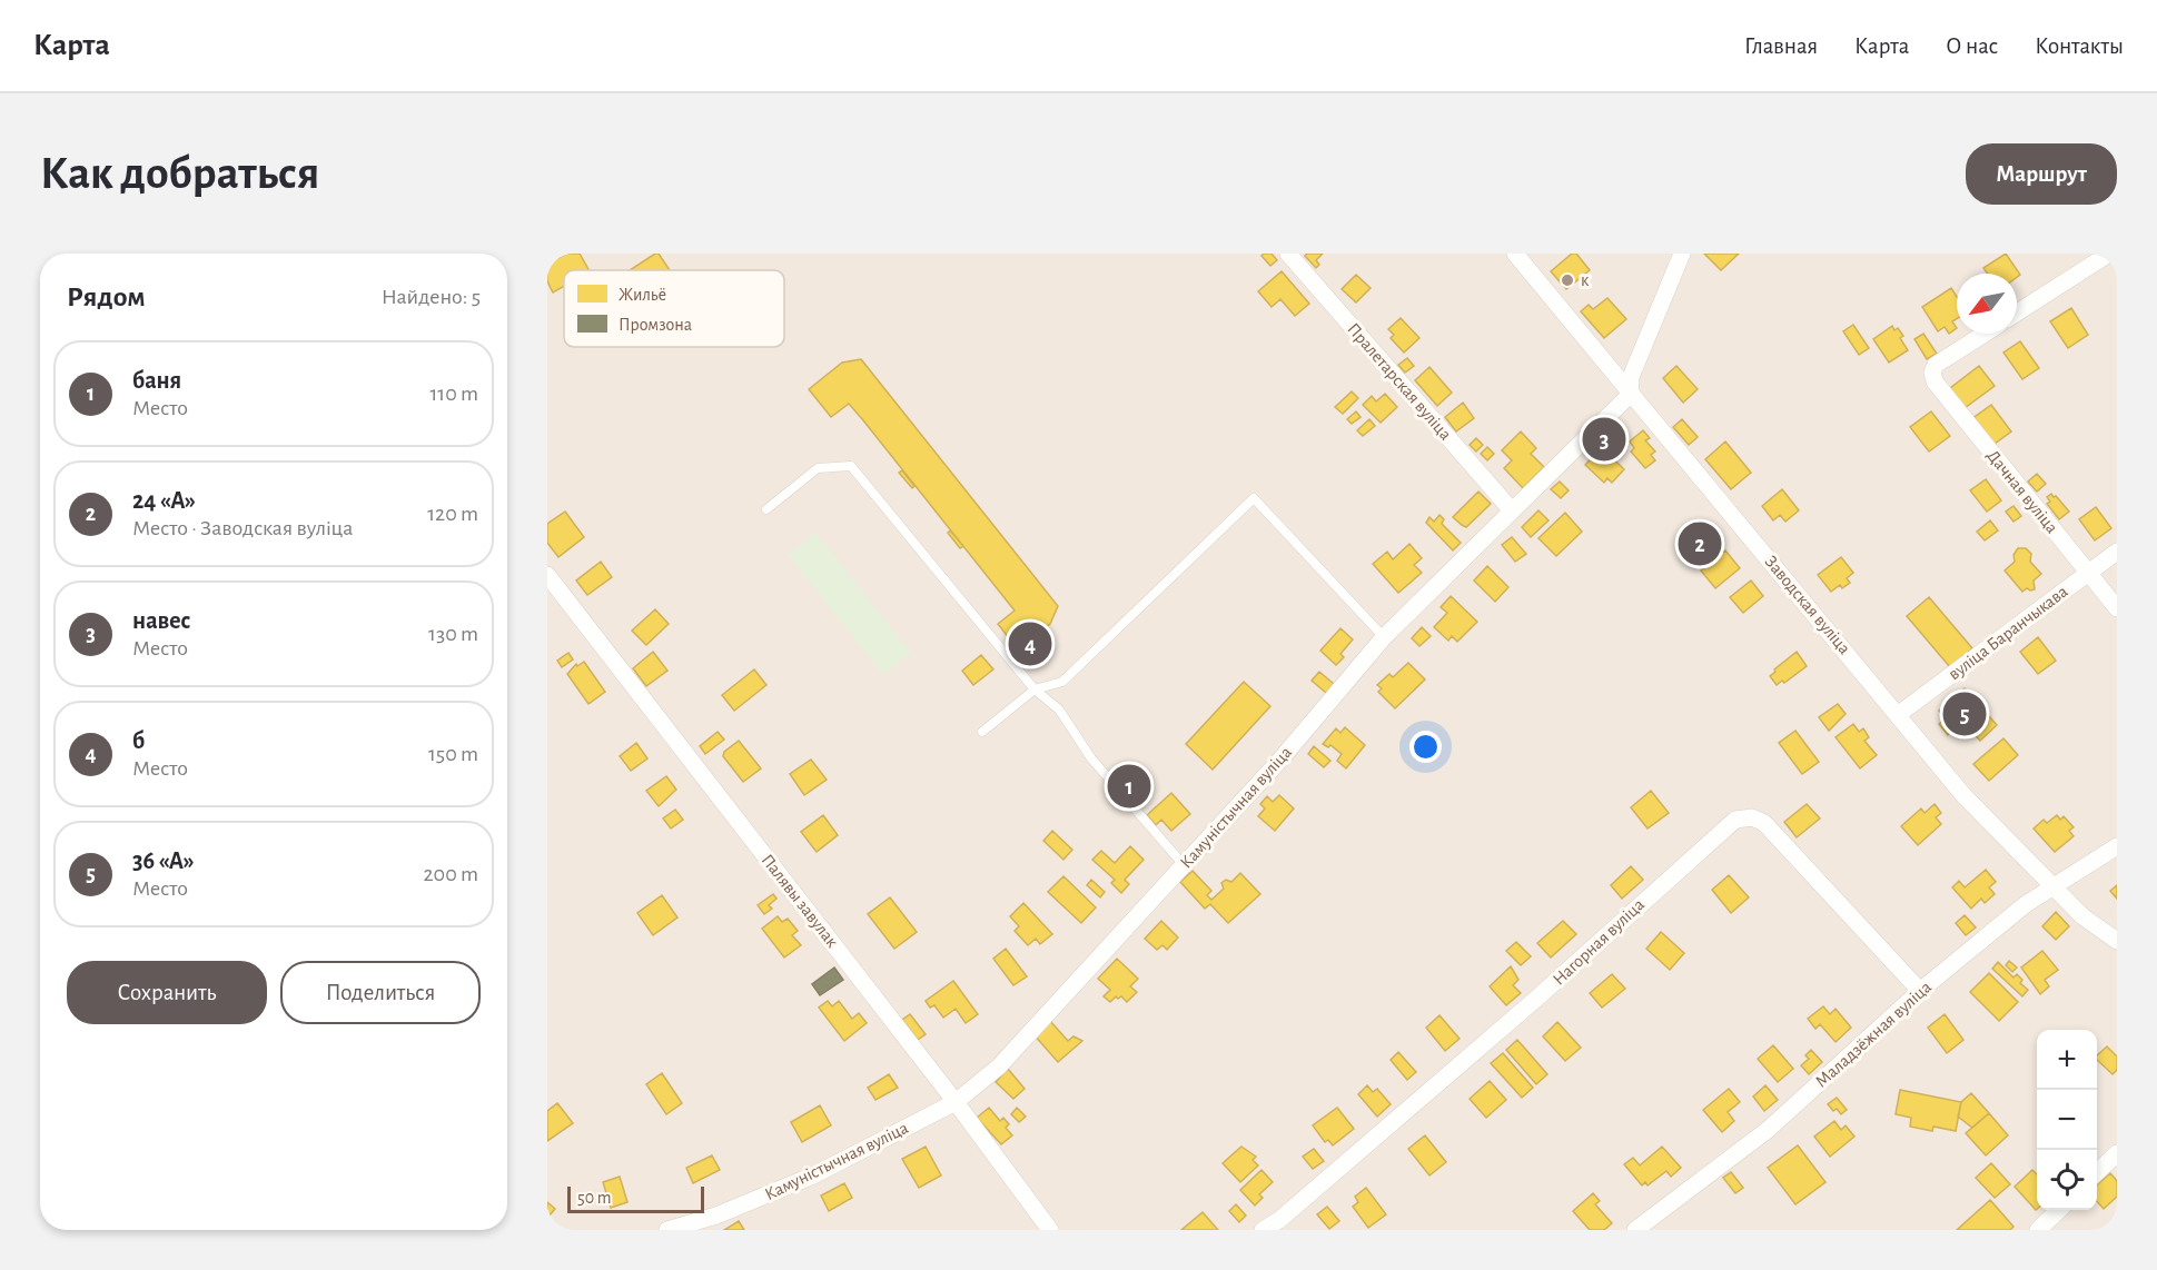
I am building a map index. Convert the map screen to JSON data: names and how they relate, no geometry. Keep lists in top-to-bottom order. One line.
{"streets":{"street":["Пралетарская вуліца","Дачная вуліца","Заводская вуліца","вуліца Баранчыкава","Камуністычная вуліца","Палявы завулак","Нагорная вуліца","Маладзёжная вуліца"]},"crossings":[["Пралетарская вуліца","Камуністычная вуліца"],["Дачная вуліца","вуліца Баранчыкава"],["Заводская вуліца","вуліца Баранчыкава"],["Заводская вуліца","Камуністычная вуліца"],["Заводская вуліца","Маладзёжная вуліца"],["Камуністычная вуліца","Палявы завулак"],["Нагорная вуліца","Маладзёжная вуліца"]],"places":["к"],"legend":["Жильё","Промзона"],"scale_bar":"50 m","north":"bottom left","page":{"header":"Карта","nav":["Главная","Карта","О нас","Контакты"],"buttons":["Маршрут",["Сохранить","Поделиться"]],"title":"Как добраться","heading":["Рядом","Найдено: 5"],"list":[{"mark":"1","name":"баня","note":"Место","value":"110 m"},{"mark":"2","name":"24 «А»","note":"Место · Заводская вуліца","value":"120 m"},{"mark":"3","name":"навес","note":"Место","value":"130 m"},{"mark":"4","name":"б","note":"Место","value":"150 m"},{"mark":"5","name":"36 «А»","note":"Место","value":"200 m"}],"pins":["3","2","4","5","1"],"map_buttons":["+","−"],"scale":"50 m"}}
